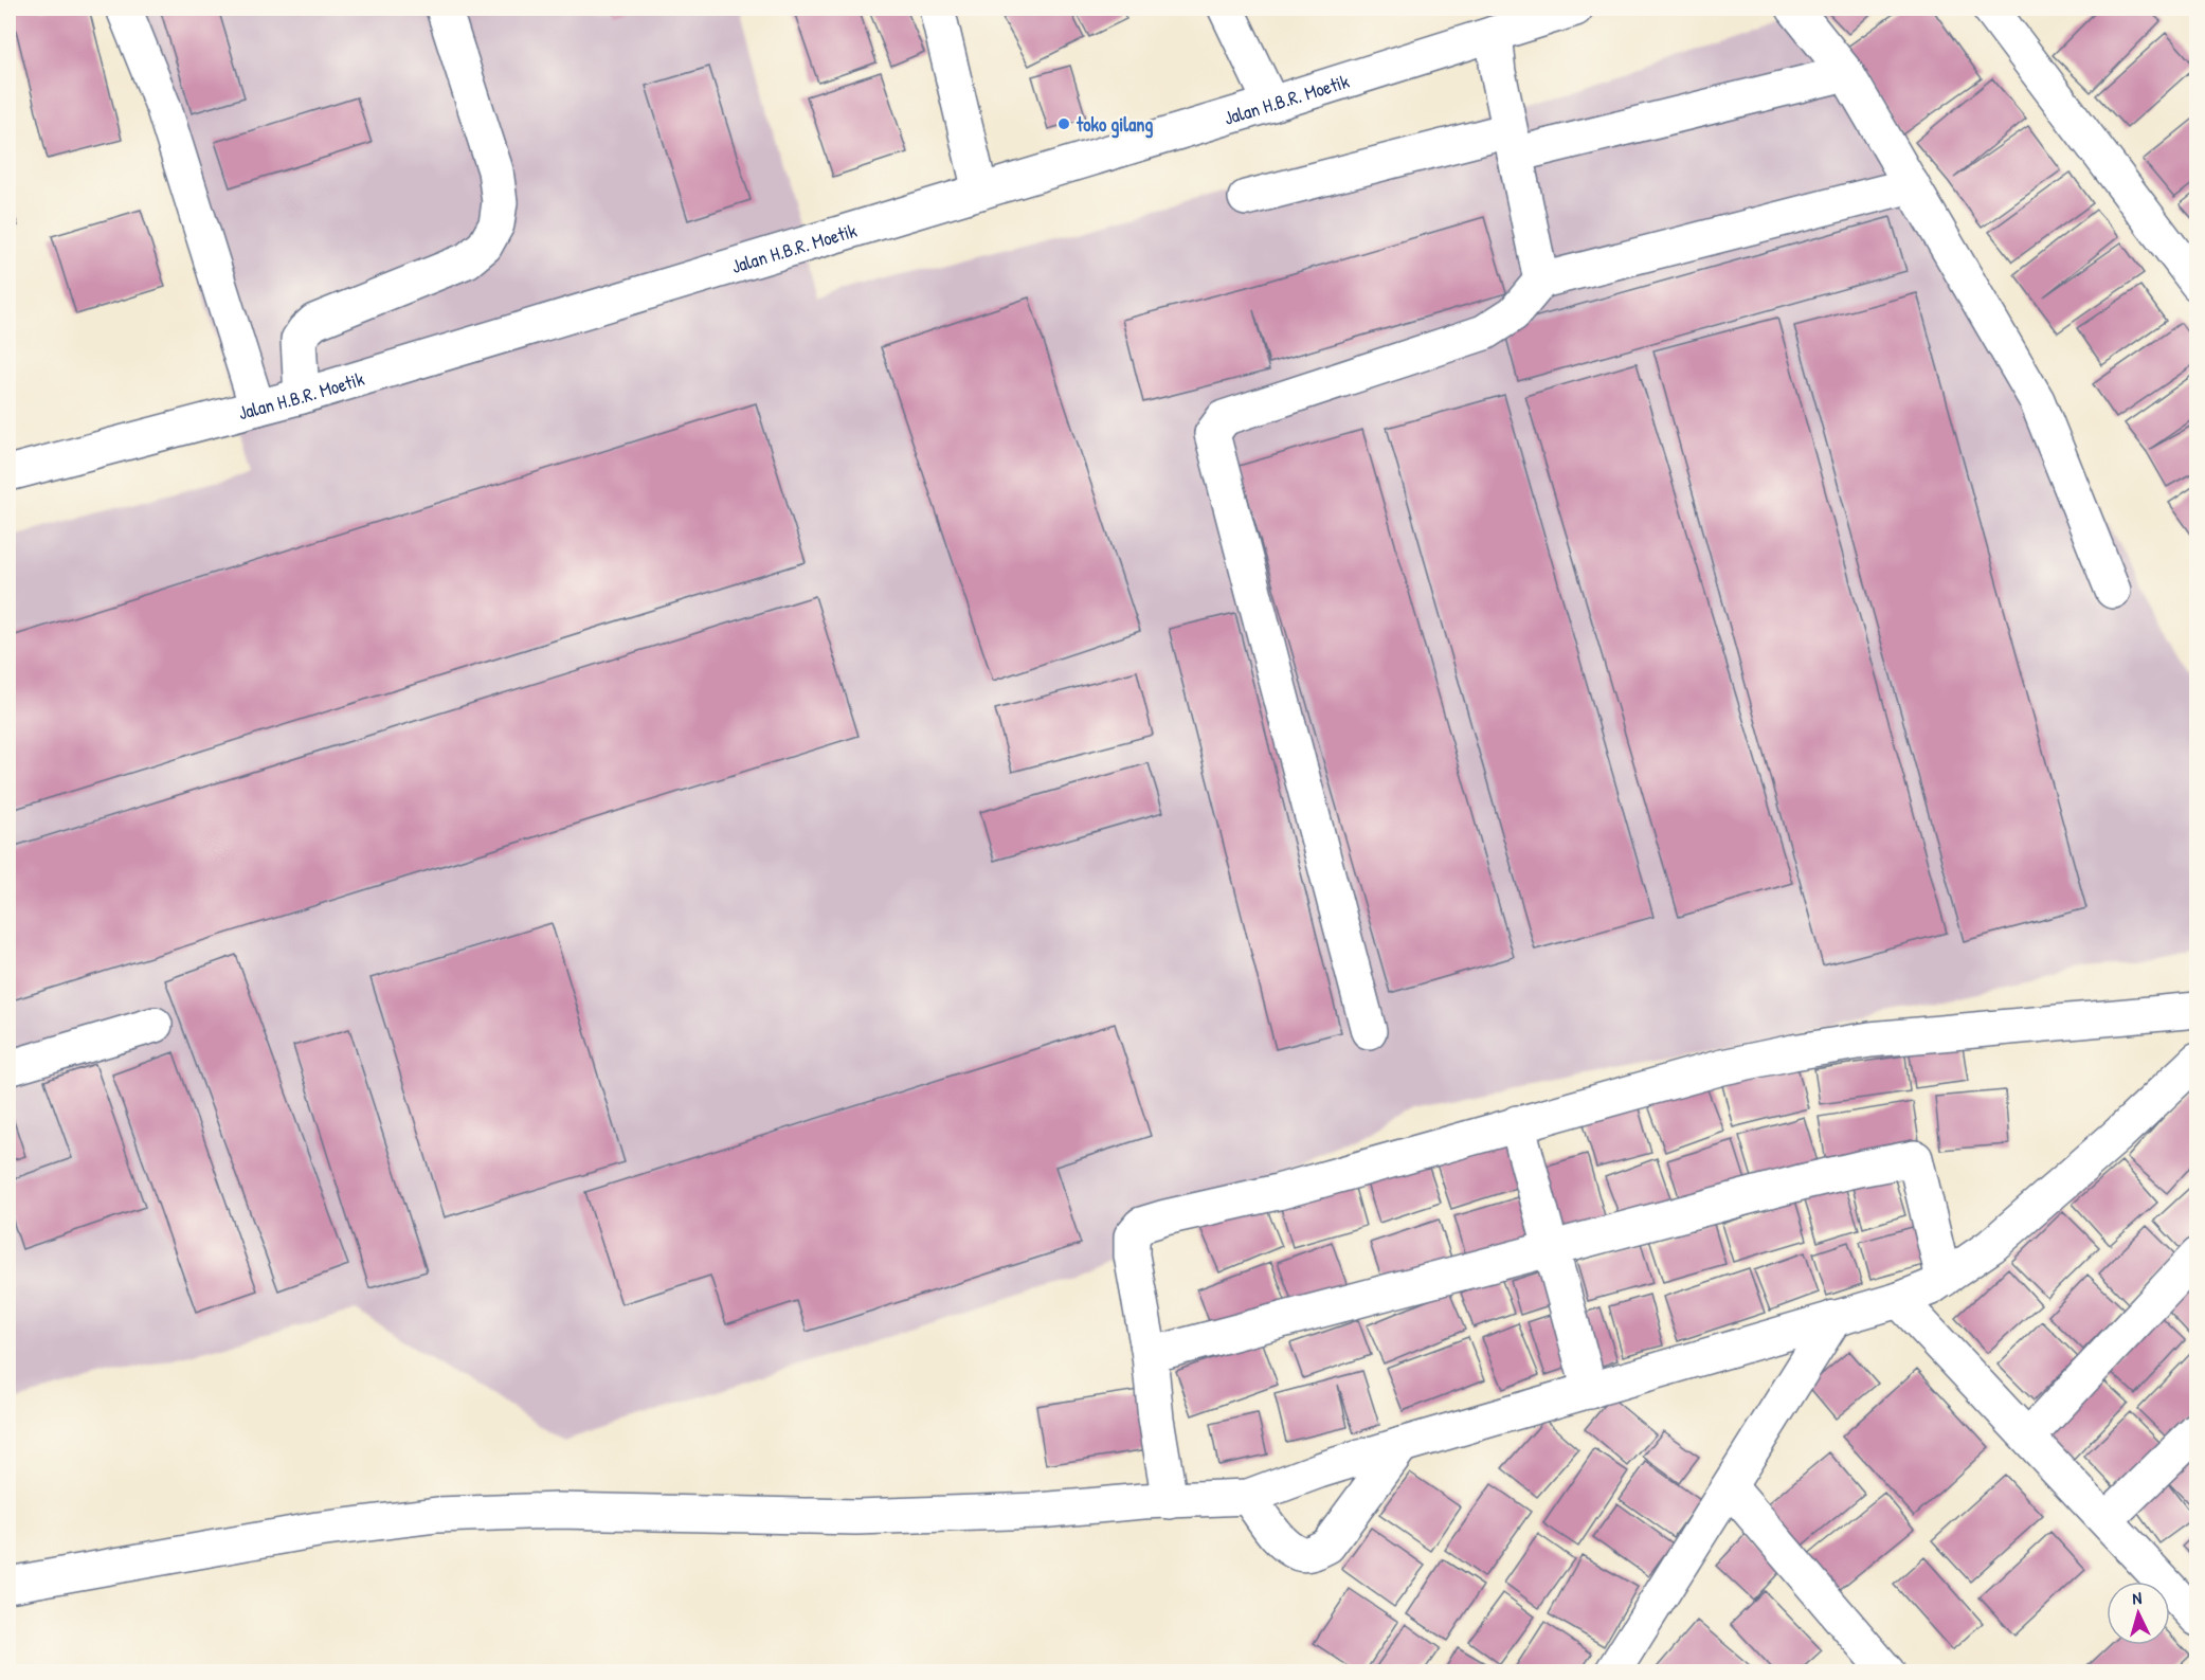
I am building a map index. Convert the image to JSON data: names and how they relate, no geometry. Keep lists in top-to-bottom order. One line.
{"streets":{"street":["Jalan H.B.R. Moetik"]},"places":["toko gilang"],"north":"top"}
